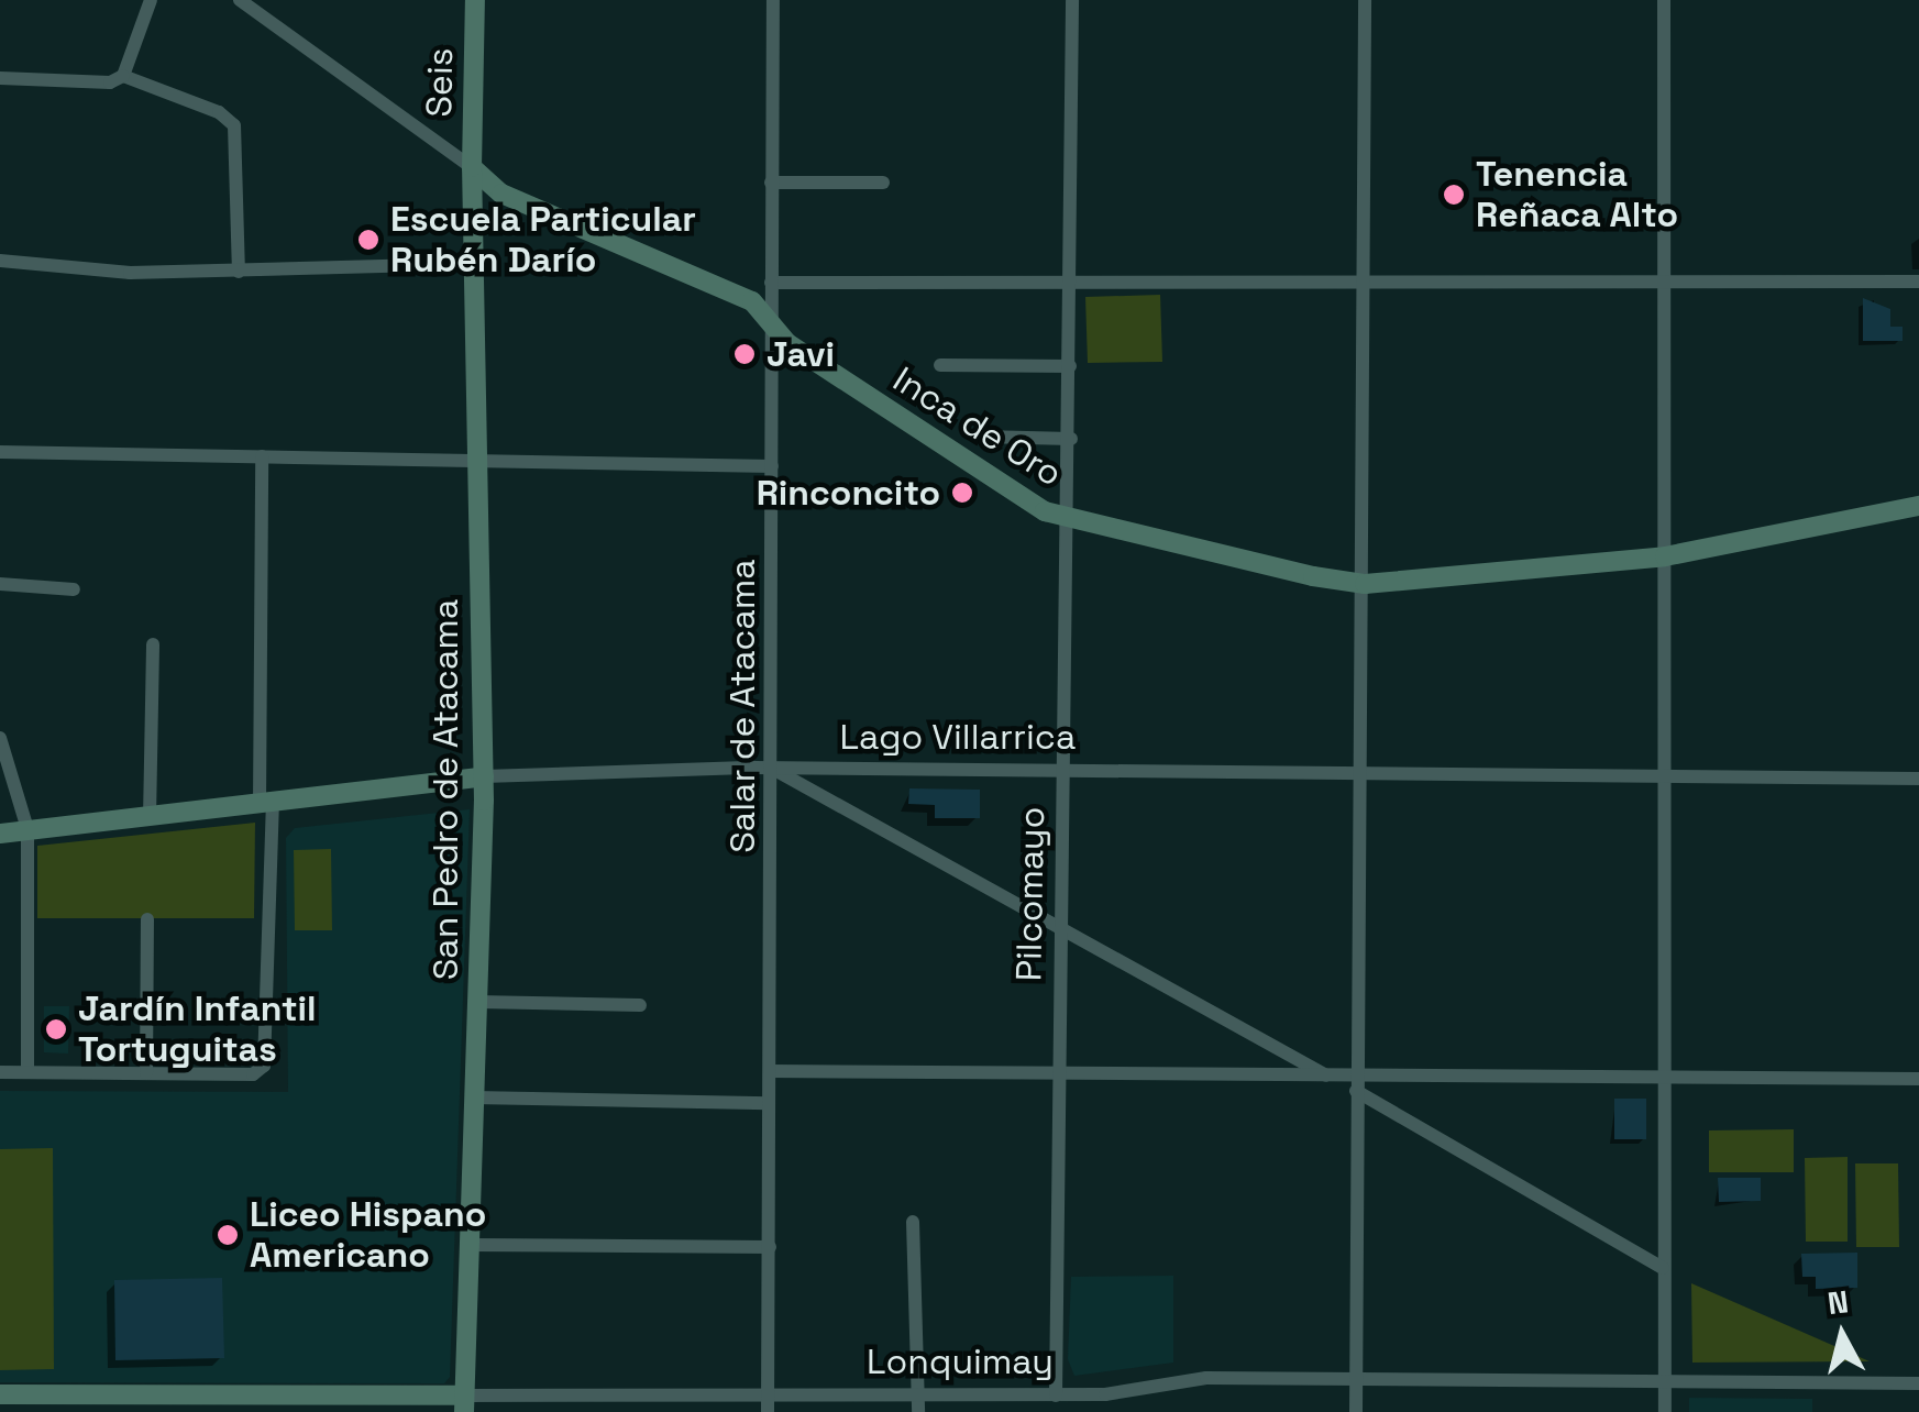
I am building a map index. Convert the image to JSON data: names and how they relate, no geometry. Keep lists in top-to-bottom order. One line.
{"streets":{"street":["Seis","Inca de Oro","Salar de Atacama","Lago Villarrica","San Pedro de Atacama","Pilcomayo","Lonquimay"]},"crossings":[["Seis","Inca de Oro"],["Seis","San Pedro de Atacama"],["Inca de Oro","Salar de Atacama"],["Inca de Oro","San Pedro de Atacama"],["Inca de Oro","Pilcomayo"],["Salar de Atacama","Lago Villarrica"],["Salar de Atacama","Lonquimay"],["Lago Villarrica","San Pedro de Atacama"],["Lago Villarrica","Pilcomayo"],["San Pedro de Atacama","Lonquimay"],["Pilcomayo","Lonquimay"]],"places":["Tenencia Reñaca Alto","Escuela Particular Rubén Darío","Javi","Rinconcito","Jardín Infantil Tortuguitas","Liceo Hispano Americano"],"north":"top"}
